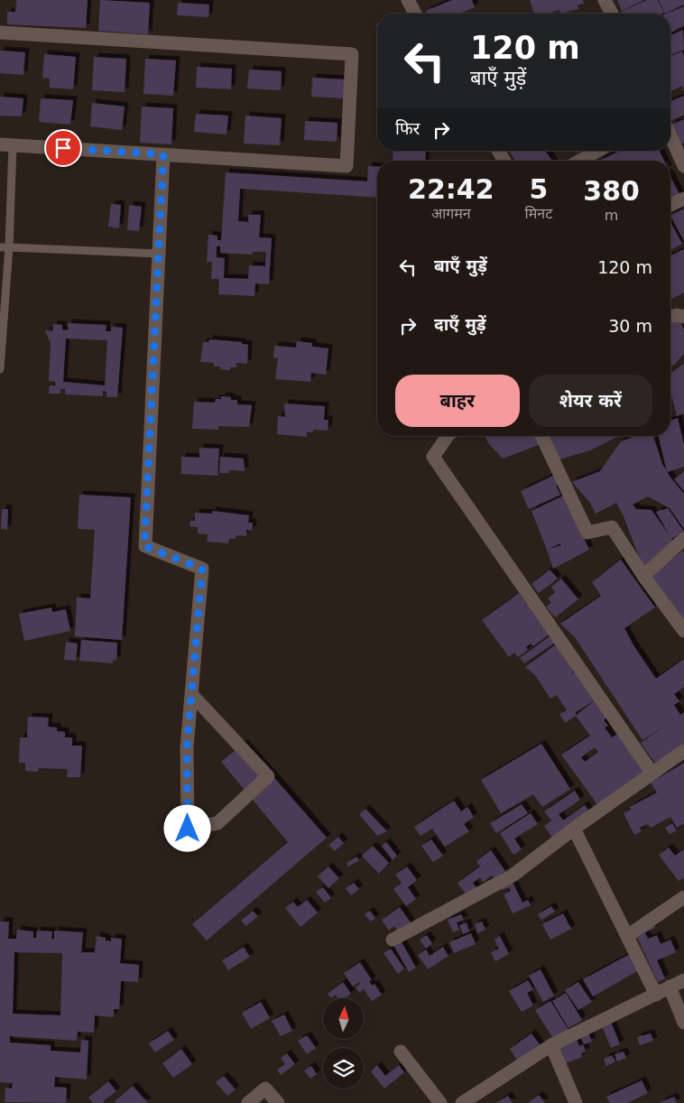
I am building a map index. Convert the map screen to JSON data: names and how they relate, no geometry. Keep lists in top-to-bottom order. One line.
{"north":"top","page":{"turn":["120 m","बाएँ मुड़ें"],"then":"फिर","eta":["22:42","आगमन","5","मिनट","380","m"],"list":[{"name":"बाएँ मुड़ें","value":"120 m"},{"name":"दाएँ मुड़ें","value":"30 m"}],"buttons":["बाहर","शेयर करें"]}}
